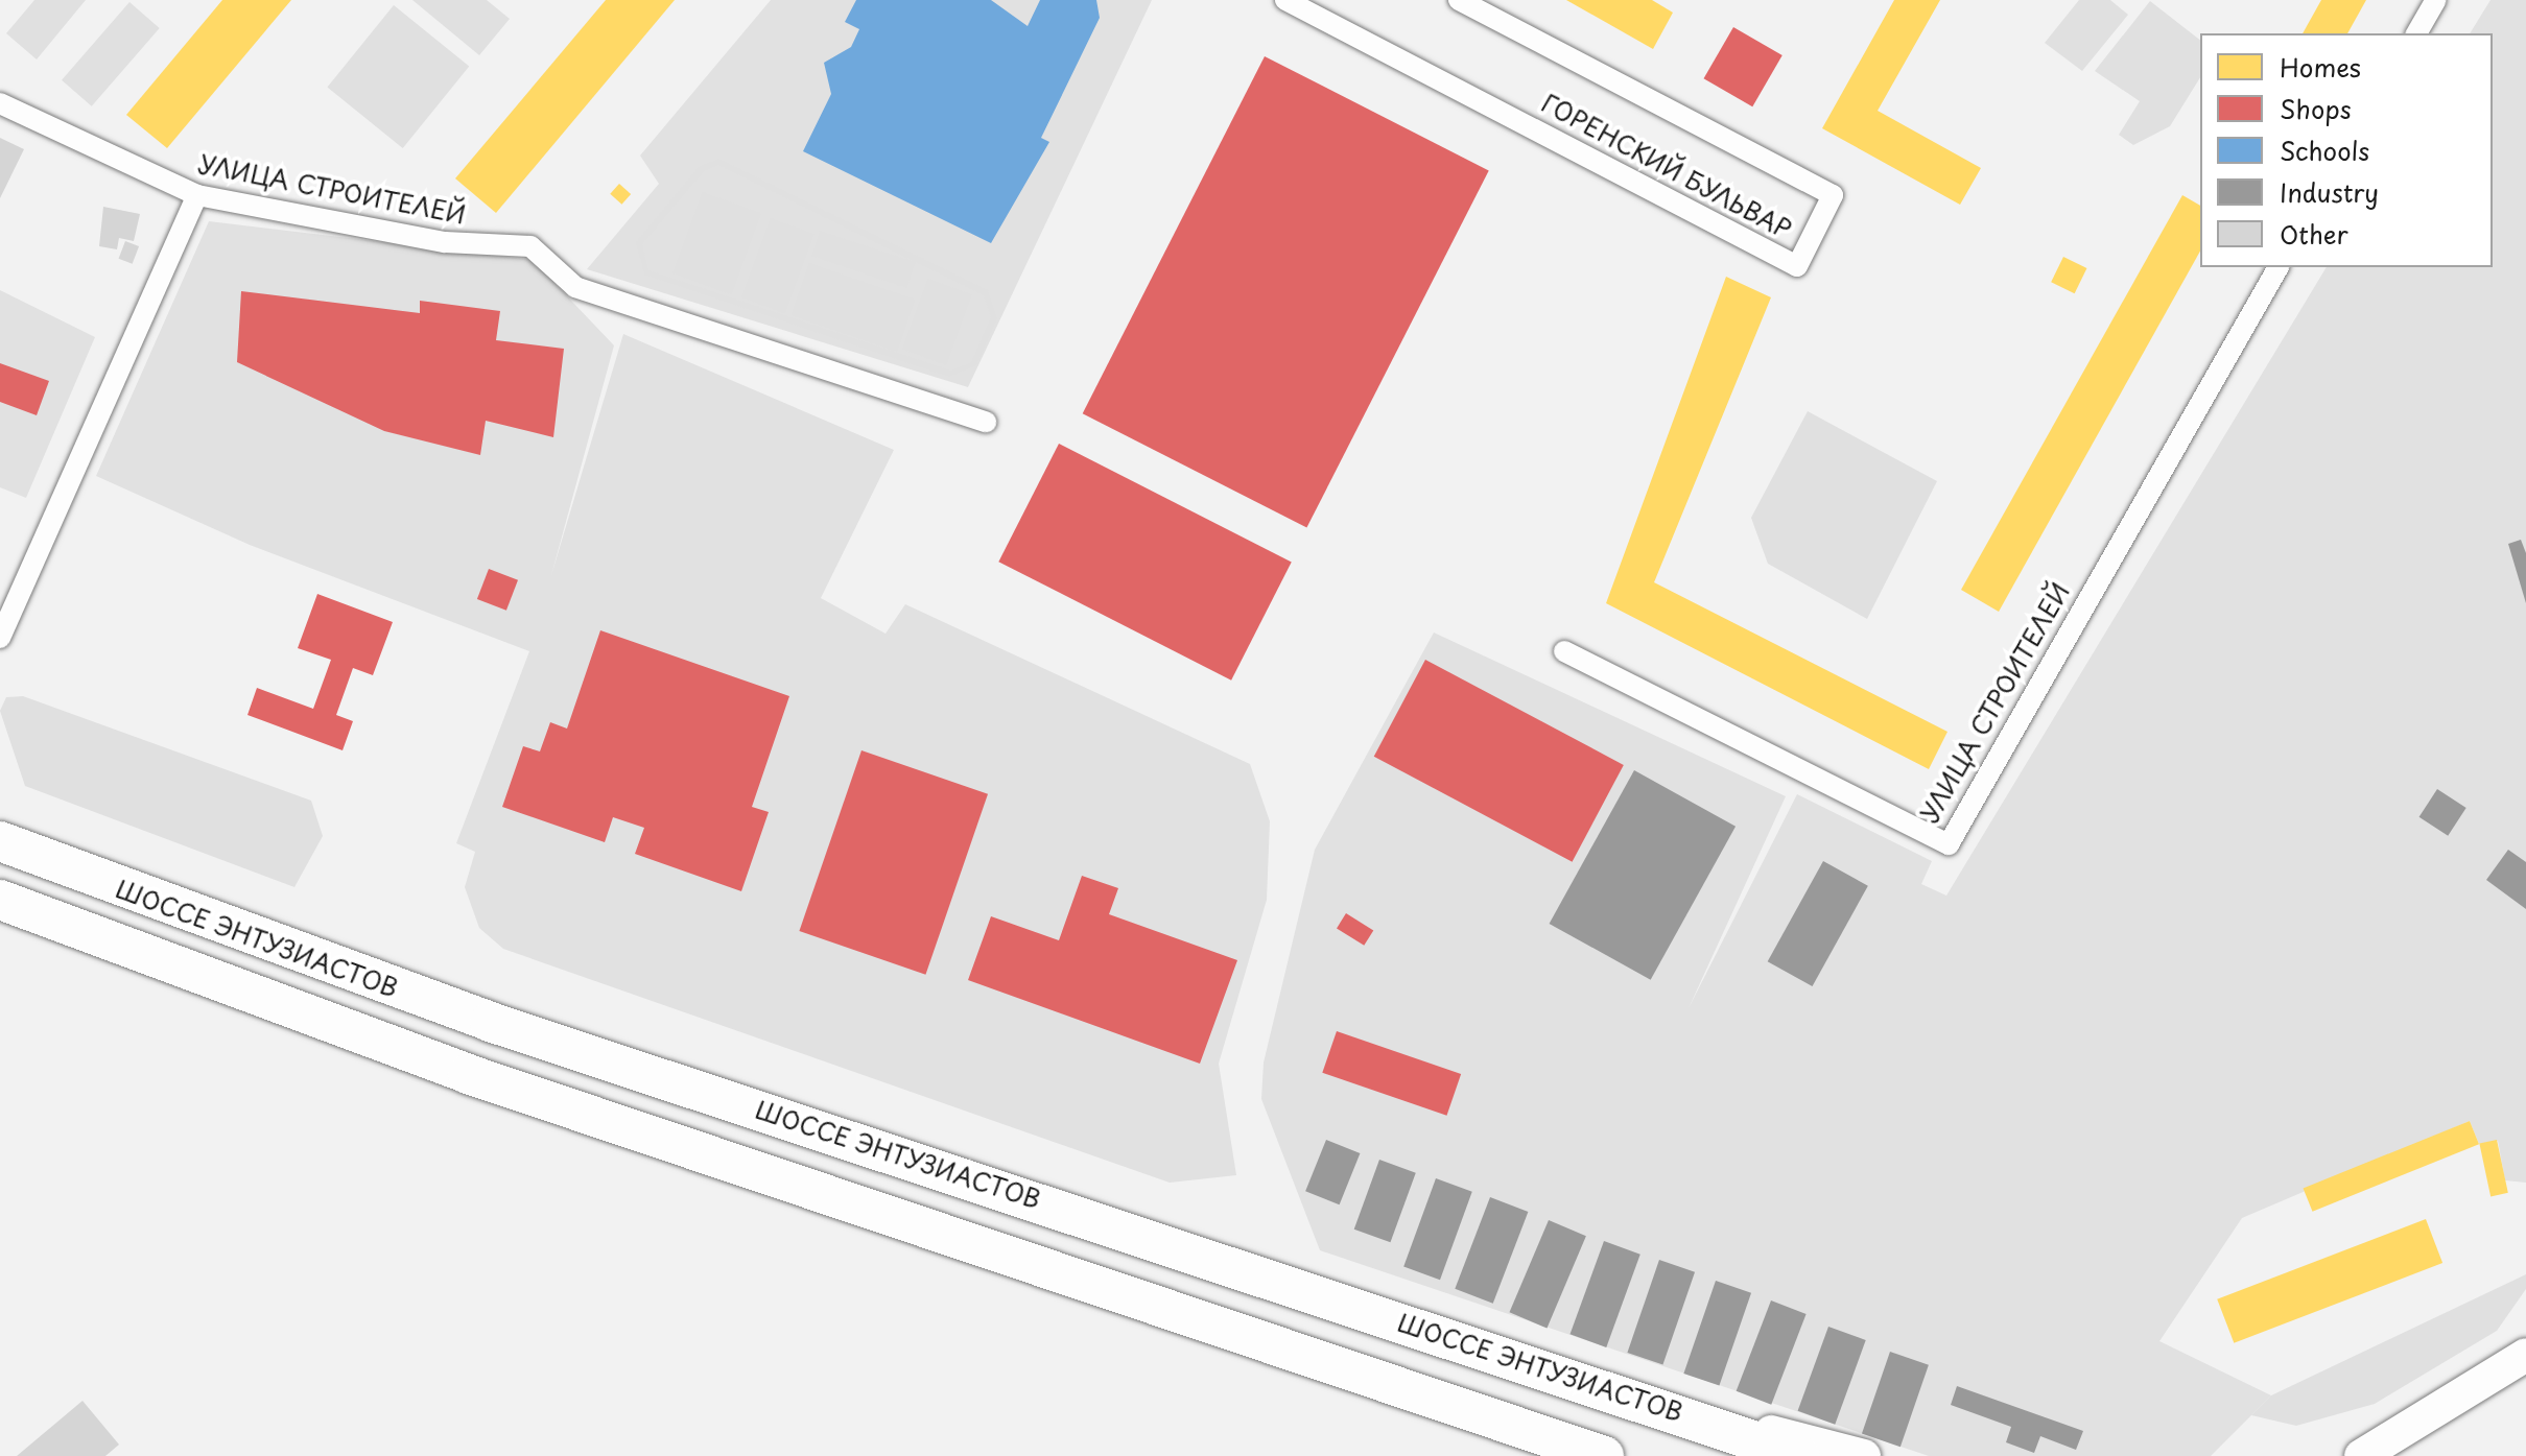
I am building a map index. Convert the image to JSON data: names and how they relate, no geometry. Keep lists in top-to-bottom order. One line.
{"streets":{"highway":["ШОССЕ ЭНТУЗИАСТОВ"],"street":["ГОРЕНСКИЙ БУЛЬВАР","УЛИЦА СТРОИТЕЛЕЙ"]},"legend":["Homes","Shops","Schools","Industry","Other"]}
